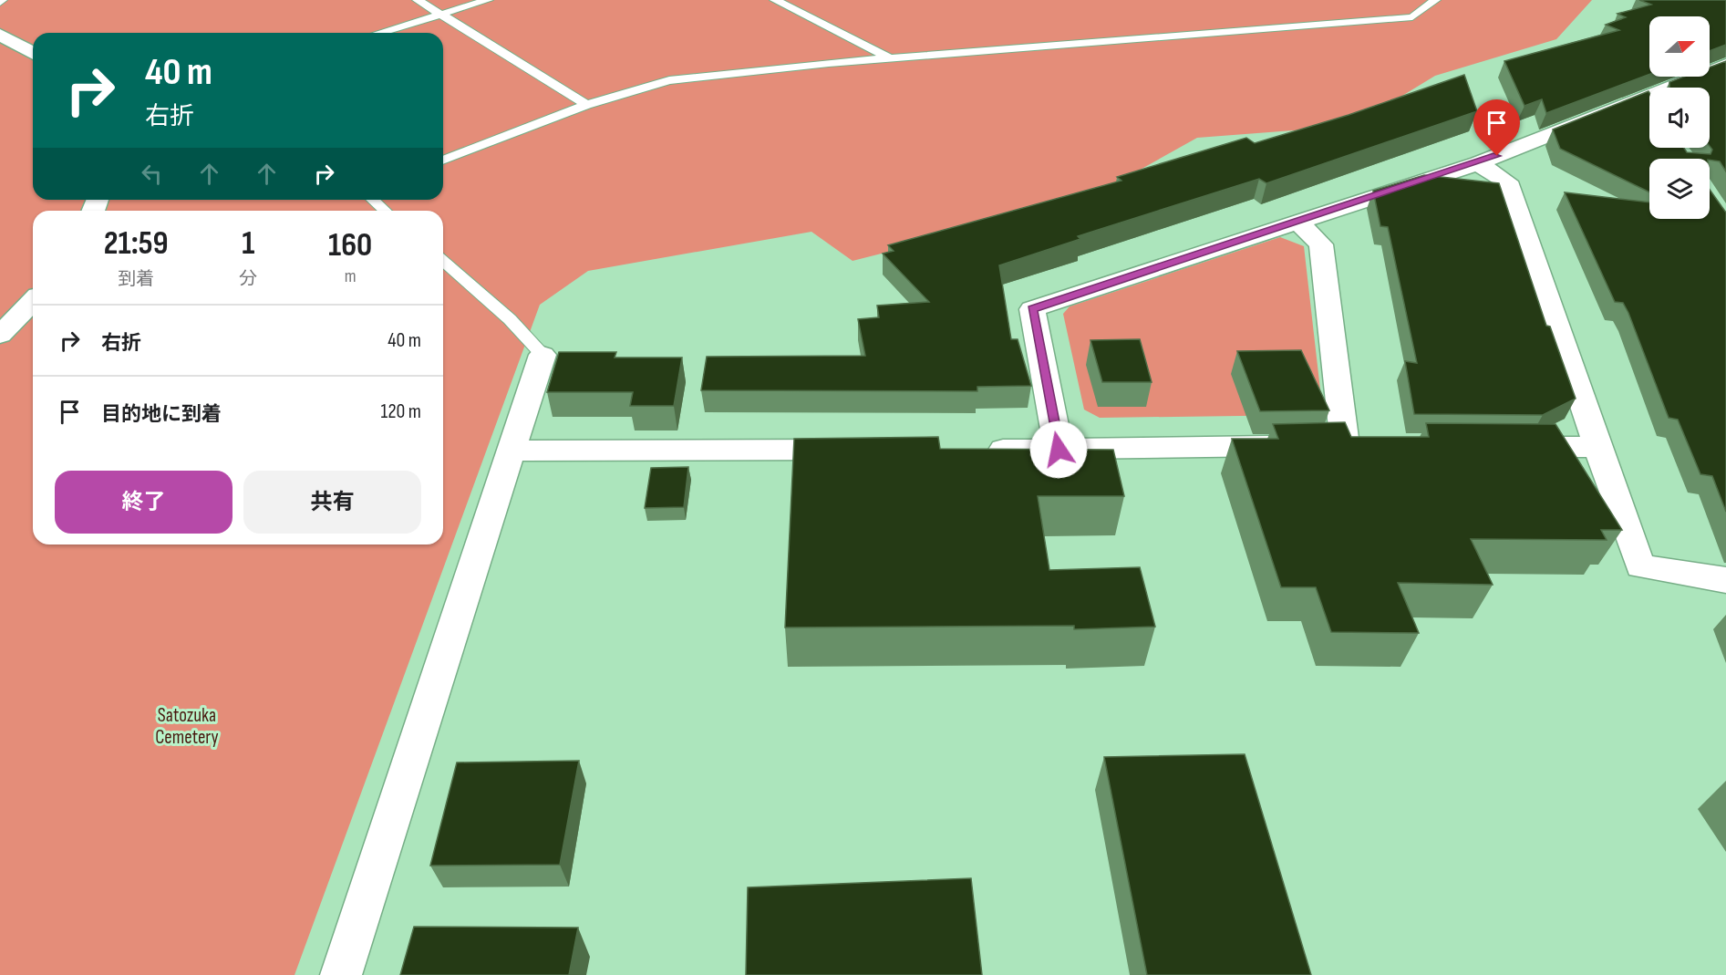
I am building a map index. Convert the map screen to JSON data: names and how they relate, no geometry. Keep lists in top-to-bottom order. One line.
{"parks":["Satozuka Cemetery"],"north":"right","page":{"turn":["40 m","右折"],"eta":["21:59","到着","1","分","160","m"],"list":[{"name":"右折","value":"40 m"},{"name":"目的地に到着","value":"120 m"}],"buttons":["終了","共有"]}}
